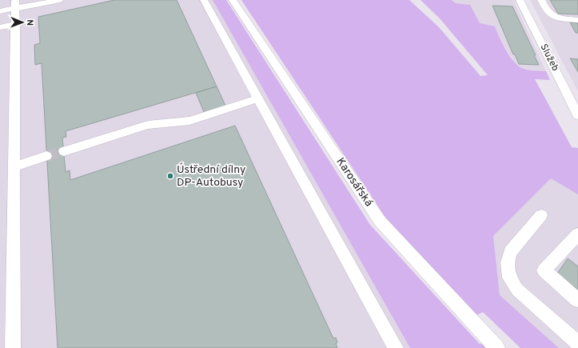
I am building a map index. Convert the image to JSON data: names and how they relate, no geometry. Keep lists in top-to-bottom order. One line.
{"streets":{"street":["Služeb","Karosářská"]},"places":["Ústřední dílny DP-Autobusy"],"north":"right"}
